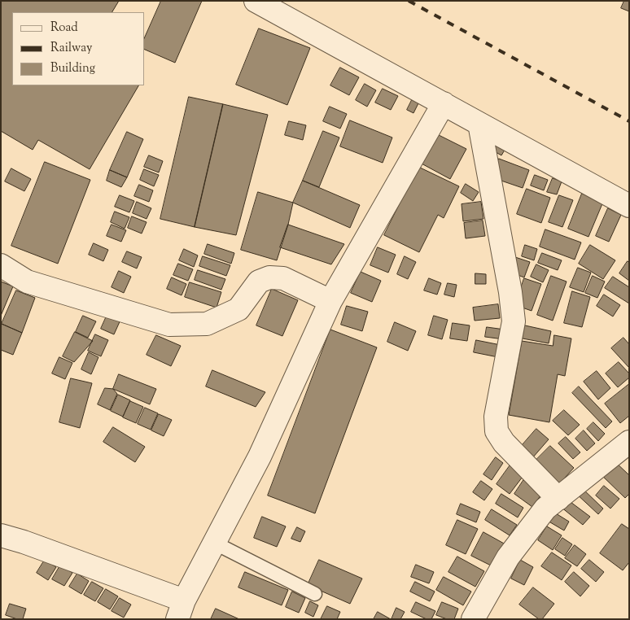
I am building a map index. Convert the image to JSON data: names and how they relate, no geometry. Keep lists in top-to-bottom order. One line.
{"legend":["Road","Railway","Building"]}
